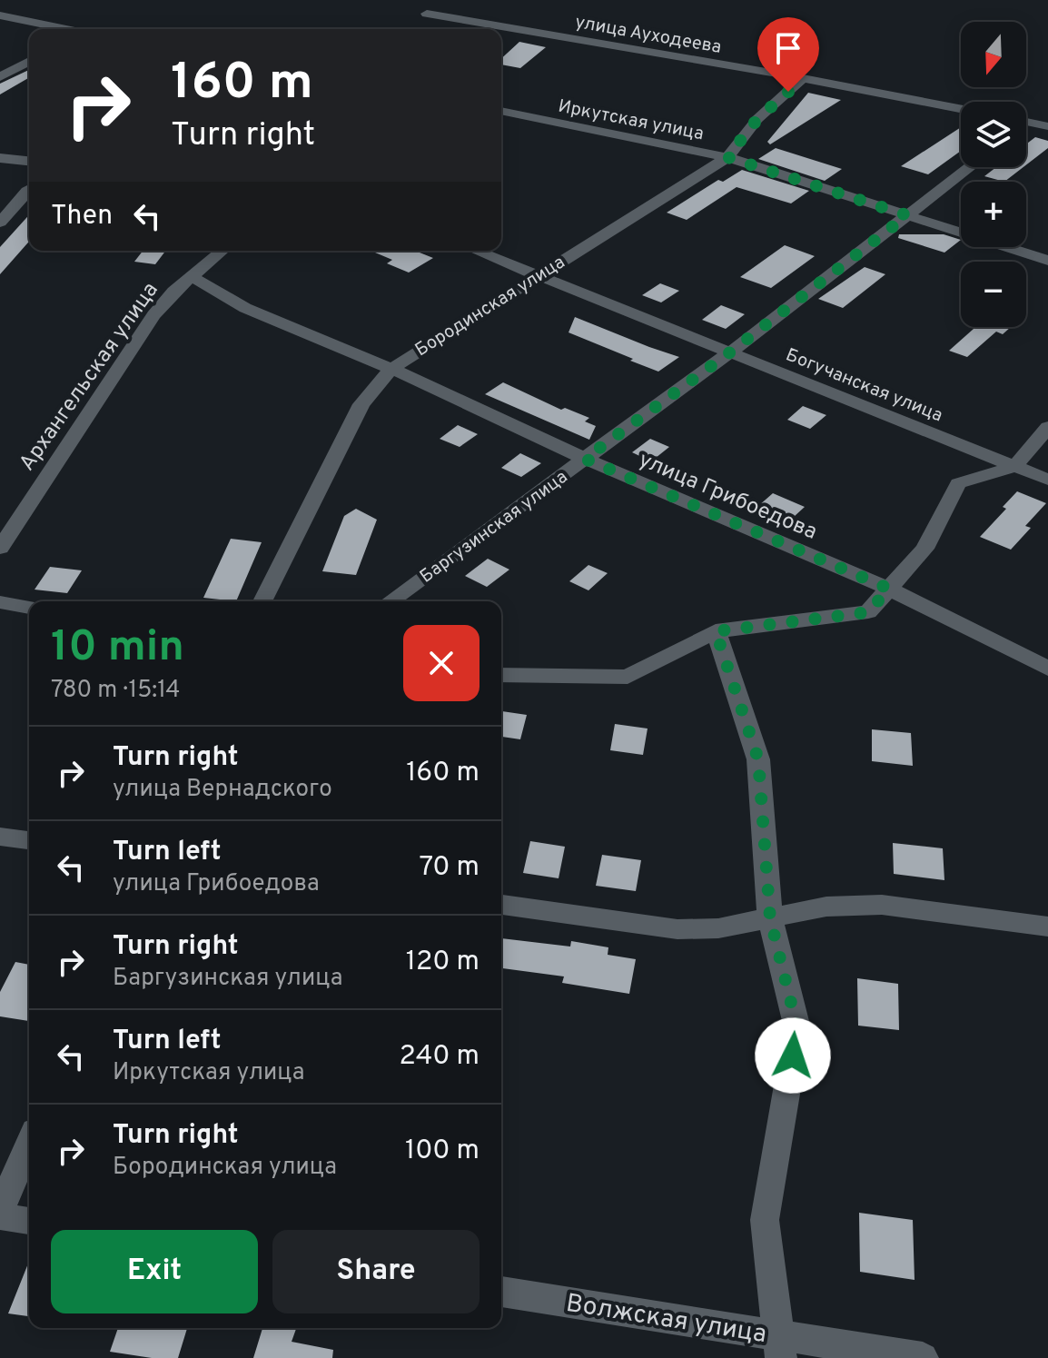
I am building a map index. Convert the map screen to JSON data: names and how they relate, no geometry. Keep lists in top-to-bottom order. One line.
{"streets":{"street":["улица Ауходеева","Иркутская улица","Бородинская улица","Архангельская улица","Богучанская улица","улица Грибоедова","Баргузинская улица","Волжская улица"]},"crossings":[["улица Ауходеева","Бородинская улица"],["Иркутская улица","Бородинская улица"],["Иркутская улица","Баргузинская улица"],["Бородинская улица","Богучанская улица"],["Бородинская улица","улица Грибоедова"],["Архангельская улица","улица Грибоедова"],["Богучанская улица","Баргузинская улица"],["улица Грибоедова","Баргузинская улица"]],"north":"bottom","page":{"map_buttons":["+","−"],"turn":["160 m","Turn right"],"then":"Then","heading":["10 min","780 m · 15:14"],"list":[{"name":"Turn right","note":"улица Вернадского","value":"160 m"},{"name":"Turn left","note":"улица Грибоедова","value":"70 m"},{"name":"Turn right","note":"Баргузинская улица","value":"120 m"},{"name":"Turn left","note":"Иркутская улица","value":"240 m"},{"name":"Turn right","note":"Бородинская улица","value":"100 m"}],"buttons":["Exit","Share"]}}
